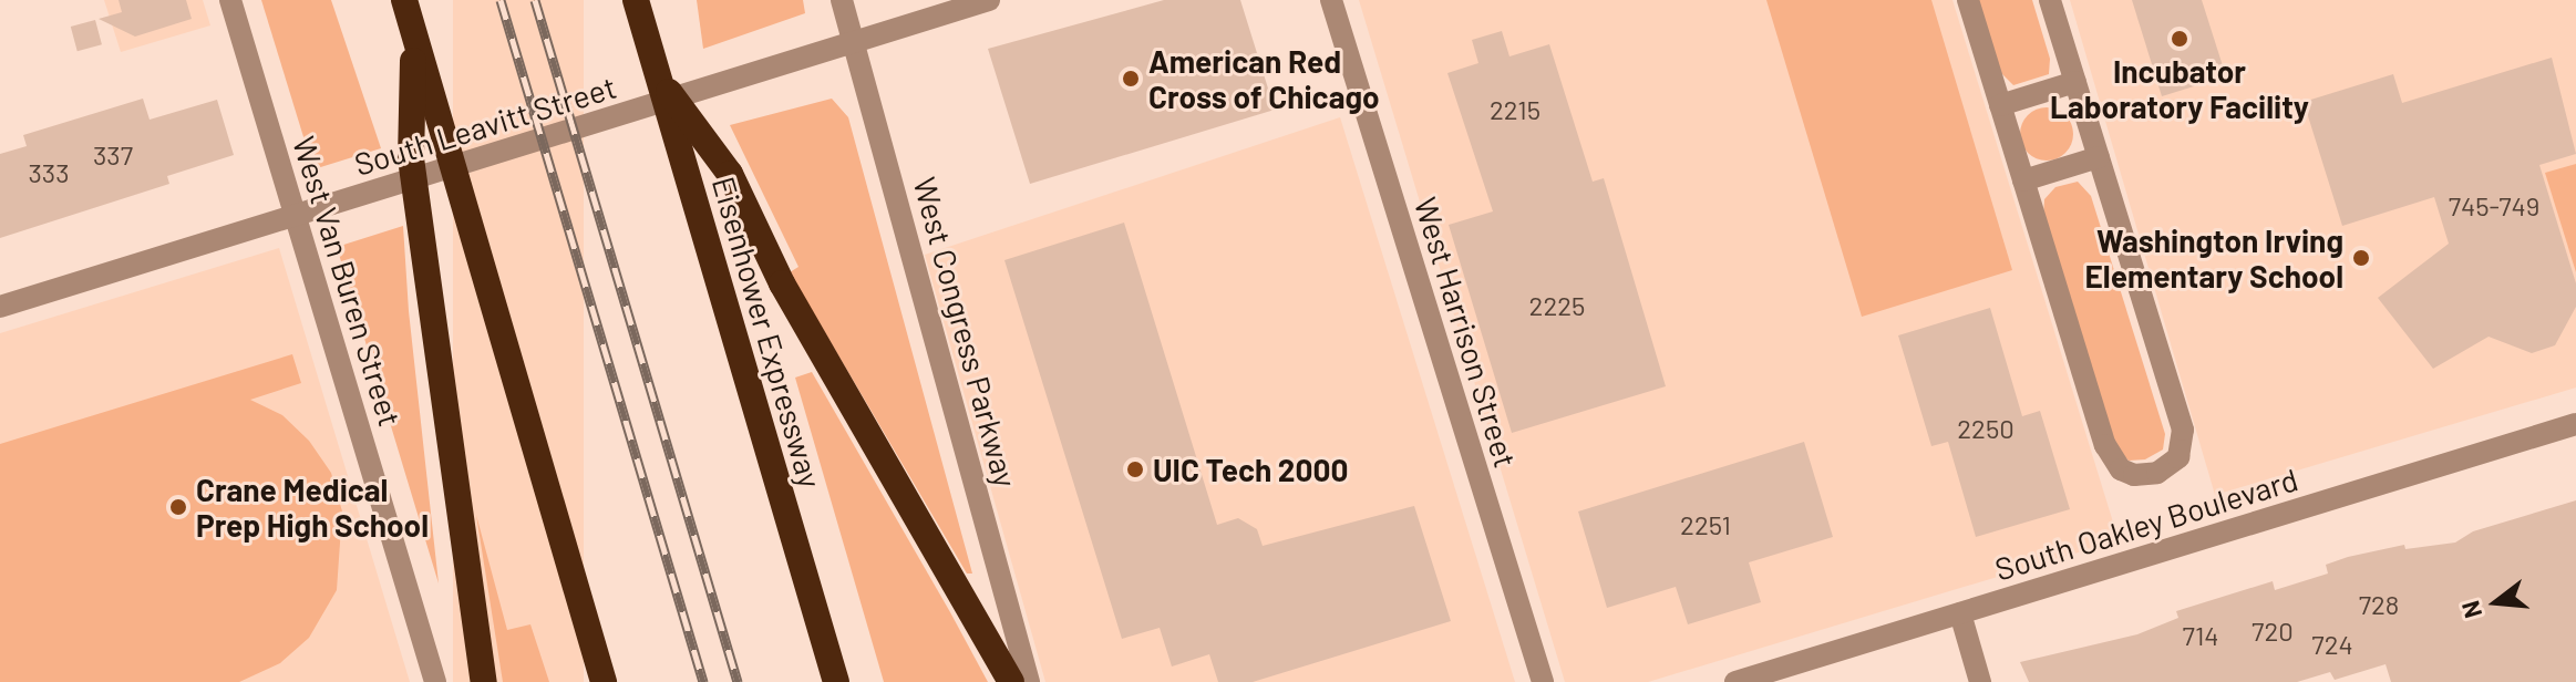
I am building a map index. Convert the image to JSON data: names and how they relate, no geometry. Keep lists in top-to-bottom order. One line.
{"streets":{"highway":["Eisenhower Expressway"],"street":["South Leavitt Street","West Van Buren Street","West Congress Parkway","West Harrison Street","South Oakley Boulevard"]},"crossings":[["South Leavitt Street","West Van Buren Street"],["South Leavitt Street","West Congress Parkway"]],"places":["Incubator Laboratory Facility","American Red Cross of Chicago","Washington Irving Elementary School","UIC Tech 2000","Crane Medical Prep High School"],"house_numbers":["2215","337","333","745-749","2225","2250","2251","728","720","714","724"],"north":"left"}
